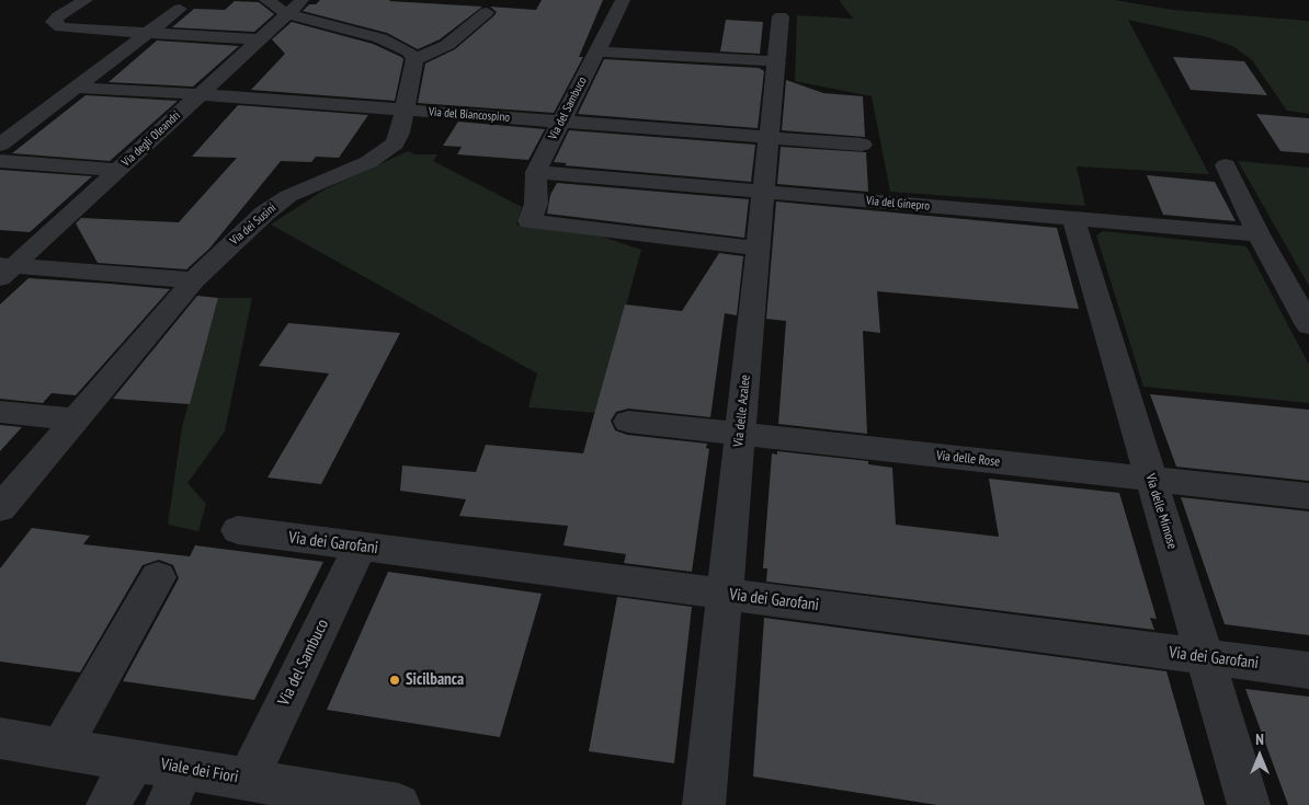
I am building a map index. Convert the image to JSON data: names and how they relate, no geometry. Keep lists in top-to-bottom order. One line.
{"streets":{"street":["Via del Sambuco","Via del Biancospino","Via degli Oleandri","Via del Ginepro","Via dei Susini","Via delle Azalee","Via delle Rose","Via delle Mimose","Via dei Garofani","Viale dei Fiori"]},"crossings":[["Via del Sambuco","Via del Biancospino"],["Via del Sambuco","Via del Ginepro"],["Via del Sambuco","Via delle Azalee"],["Via del Sambuco","Via dei Garofani"],["Via del Sambuco","Viale dei Fiori"],["Via del Biancospino","Via degli Oleandri"],["Via del Biancospino","Via dei Susini"],["Via del Biancospino","Via delle Azalee"],["Via del Ginepro","Via delle Azalee"],["Via del Ginepro","Via delle Mimose"],["Via delle Azalee","Via delle Rose"],["Via delle Azalee","Via dei Garofani"],["Via delle Rose","Via delle Mimose"],["Via delle Mimose","Via dei Garofani"]],"places":["Sicilbanca"],"north":"top"}
